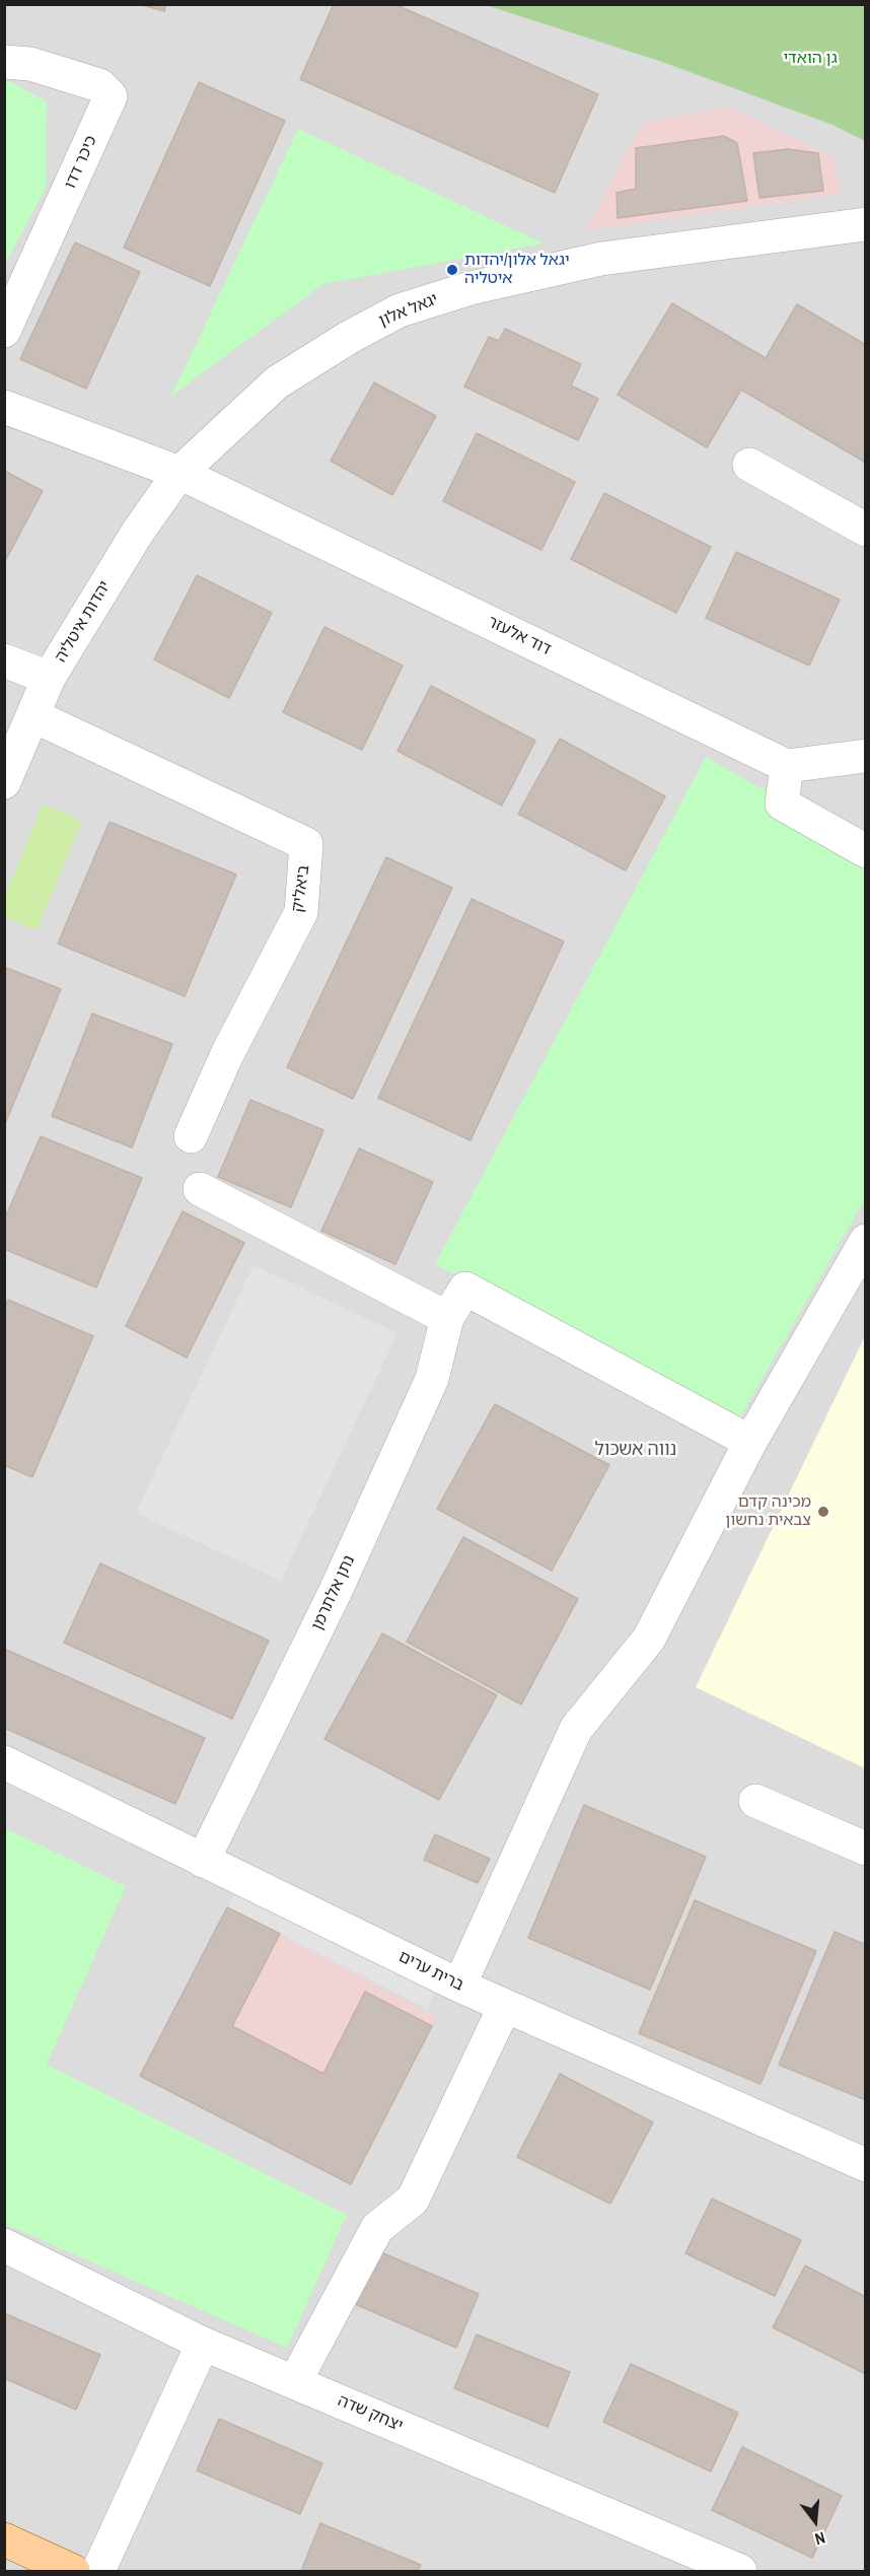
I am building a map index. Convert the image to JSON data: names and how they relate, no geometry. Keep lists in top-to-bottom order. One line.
{"streets":{"street":["כיכר דדו","יגאל אלון","יהדות איטליה","דוד אלעזר","ביאליק","נתן אלתרמן","ברית ערים","יצחק שדה"]},"crossings":[["יגאל אלון","יהדות איטליה"],["יגאל אלון","דוד אלעזר"],["יהדות איטליה","דוד אלעזר"],["יהדות איטליה","ביאליק"],["נתן אלתרמן","ברית ערים"]],"districts":["נווה אשכול"],"parks":["גן הואדי"],"places":["יגאל אלון/יהדות איטליה","מכינה קדם צבאית נחשון"],"north":"bottom"}
